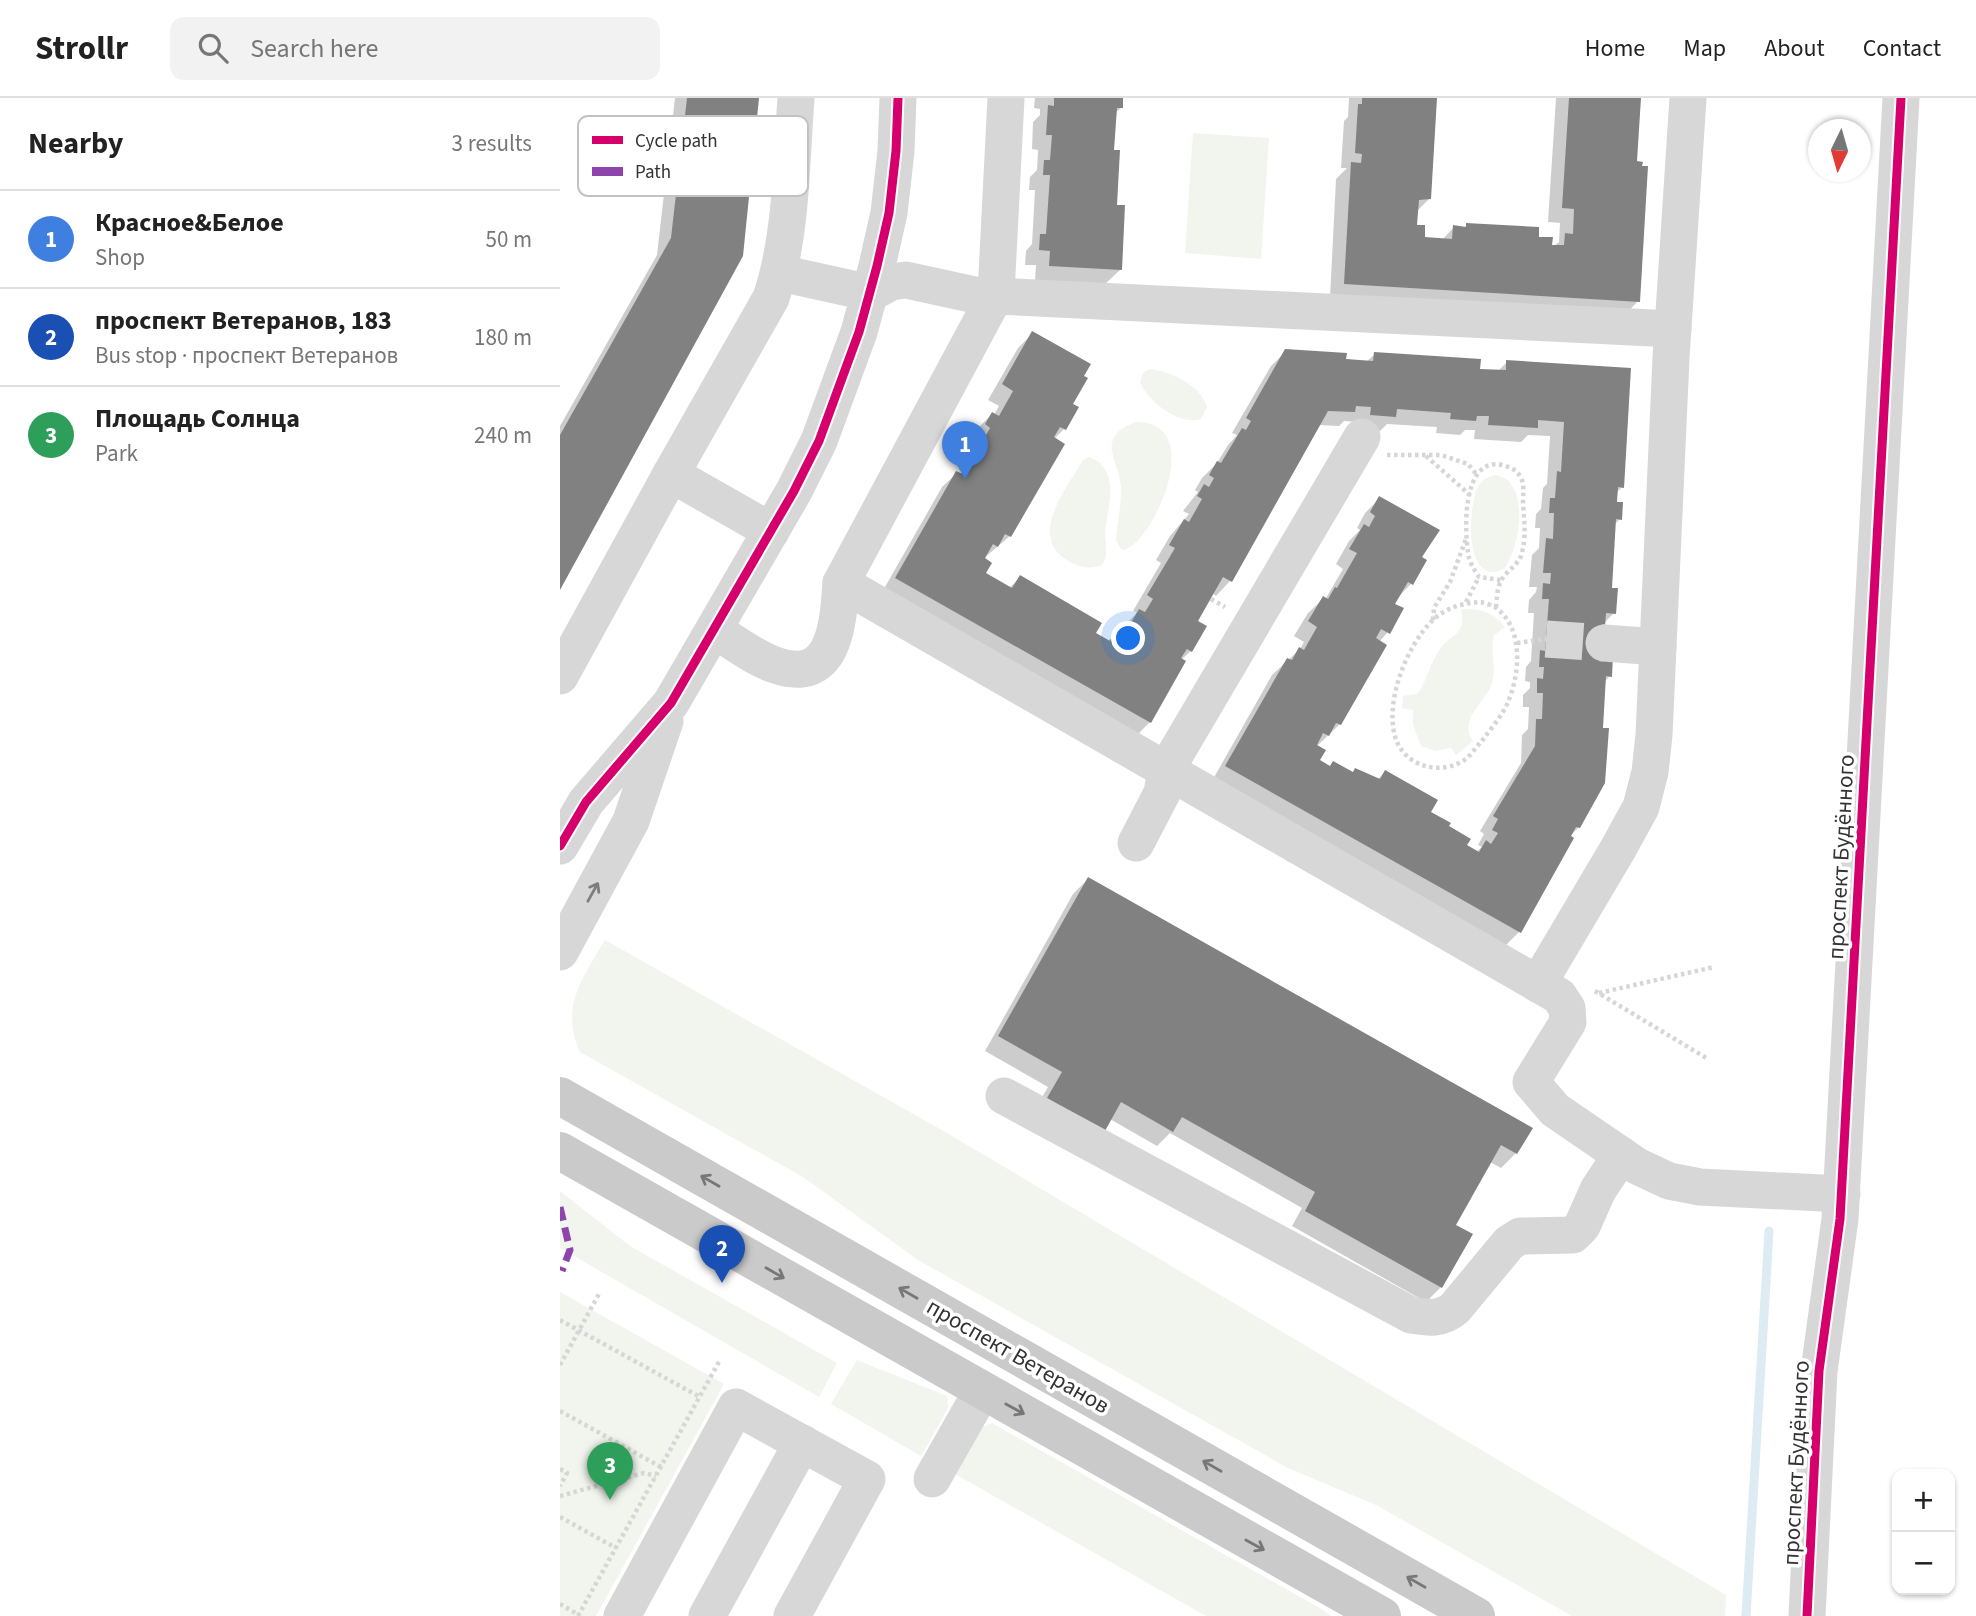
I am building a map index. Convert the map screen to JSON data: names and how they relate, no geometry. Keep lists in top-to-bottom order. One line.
{"streets":{"main road":["проспект Ветеранов"],"street":["проспект Будённого"]},"legend":["Cycle path","Path"],"north":"bottom","page":{"header":"Strollr","search":"Search here","nav":["Home","Map","About","Contact"],"heading":["Nearby","3 results"],"list":[{"mark":"1","name":"Красное&Белое","note":"Shop","value":"50 m"},{"mark":"2","name":"проспект Ветеранов, 183","note":"Bus stop · проспект Ветеранов","value":"180 m"},{"mark":"3","name":"Площадь Солнца","note":"Park","value":"240 m"}],"pins":["1","2","3"],"map_buttons":["+","−"]}}
